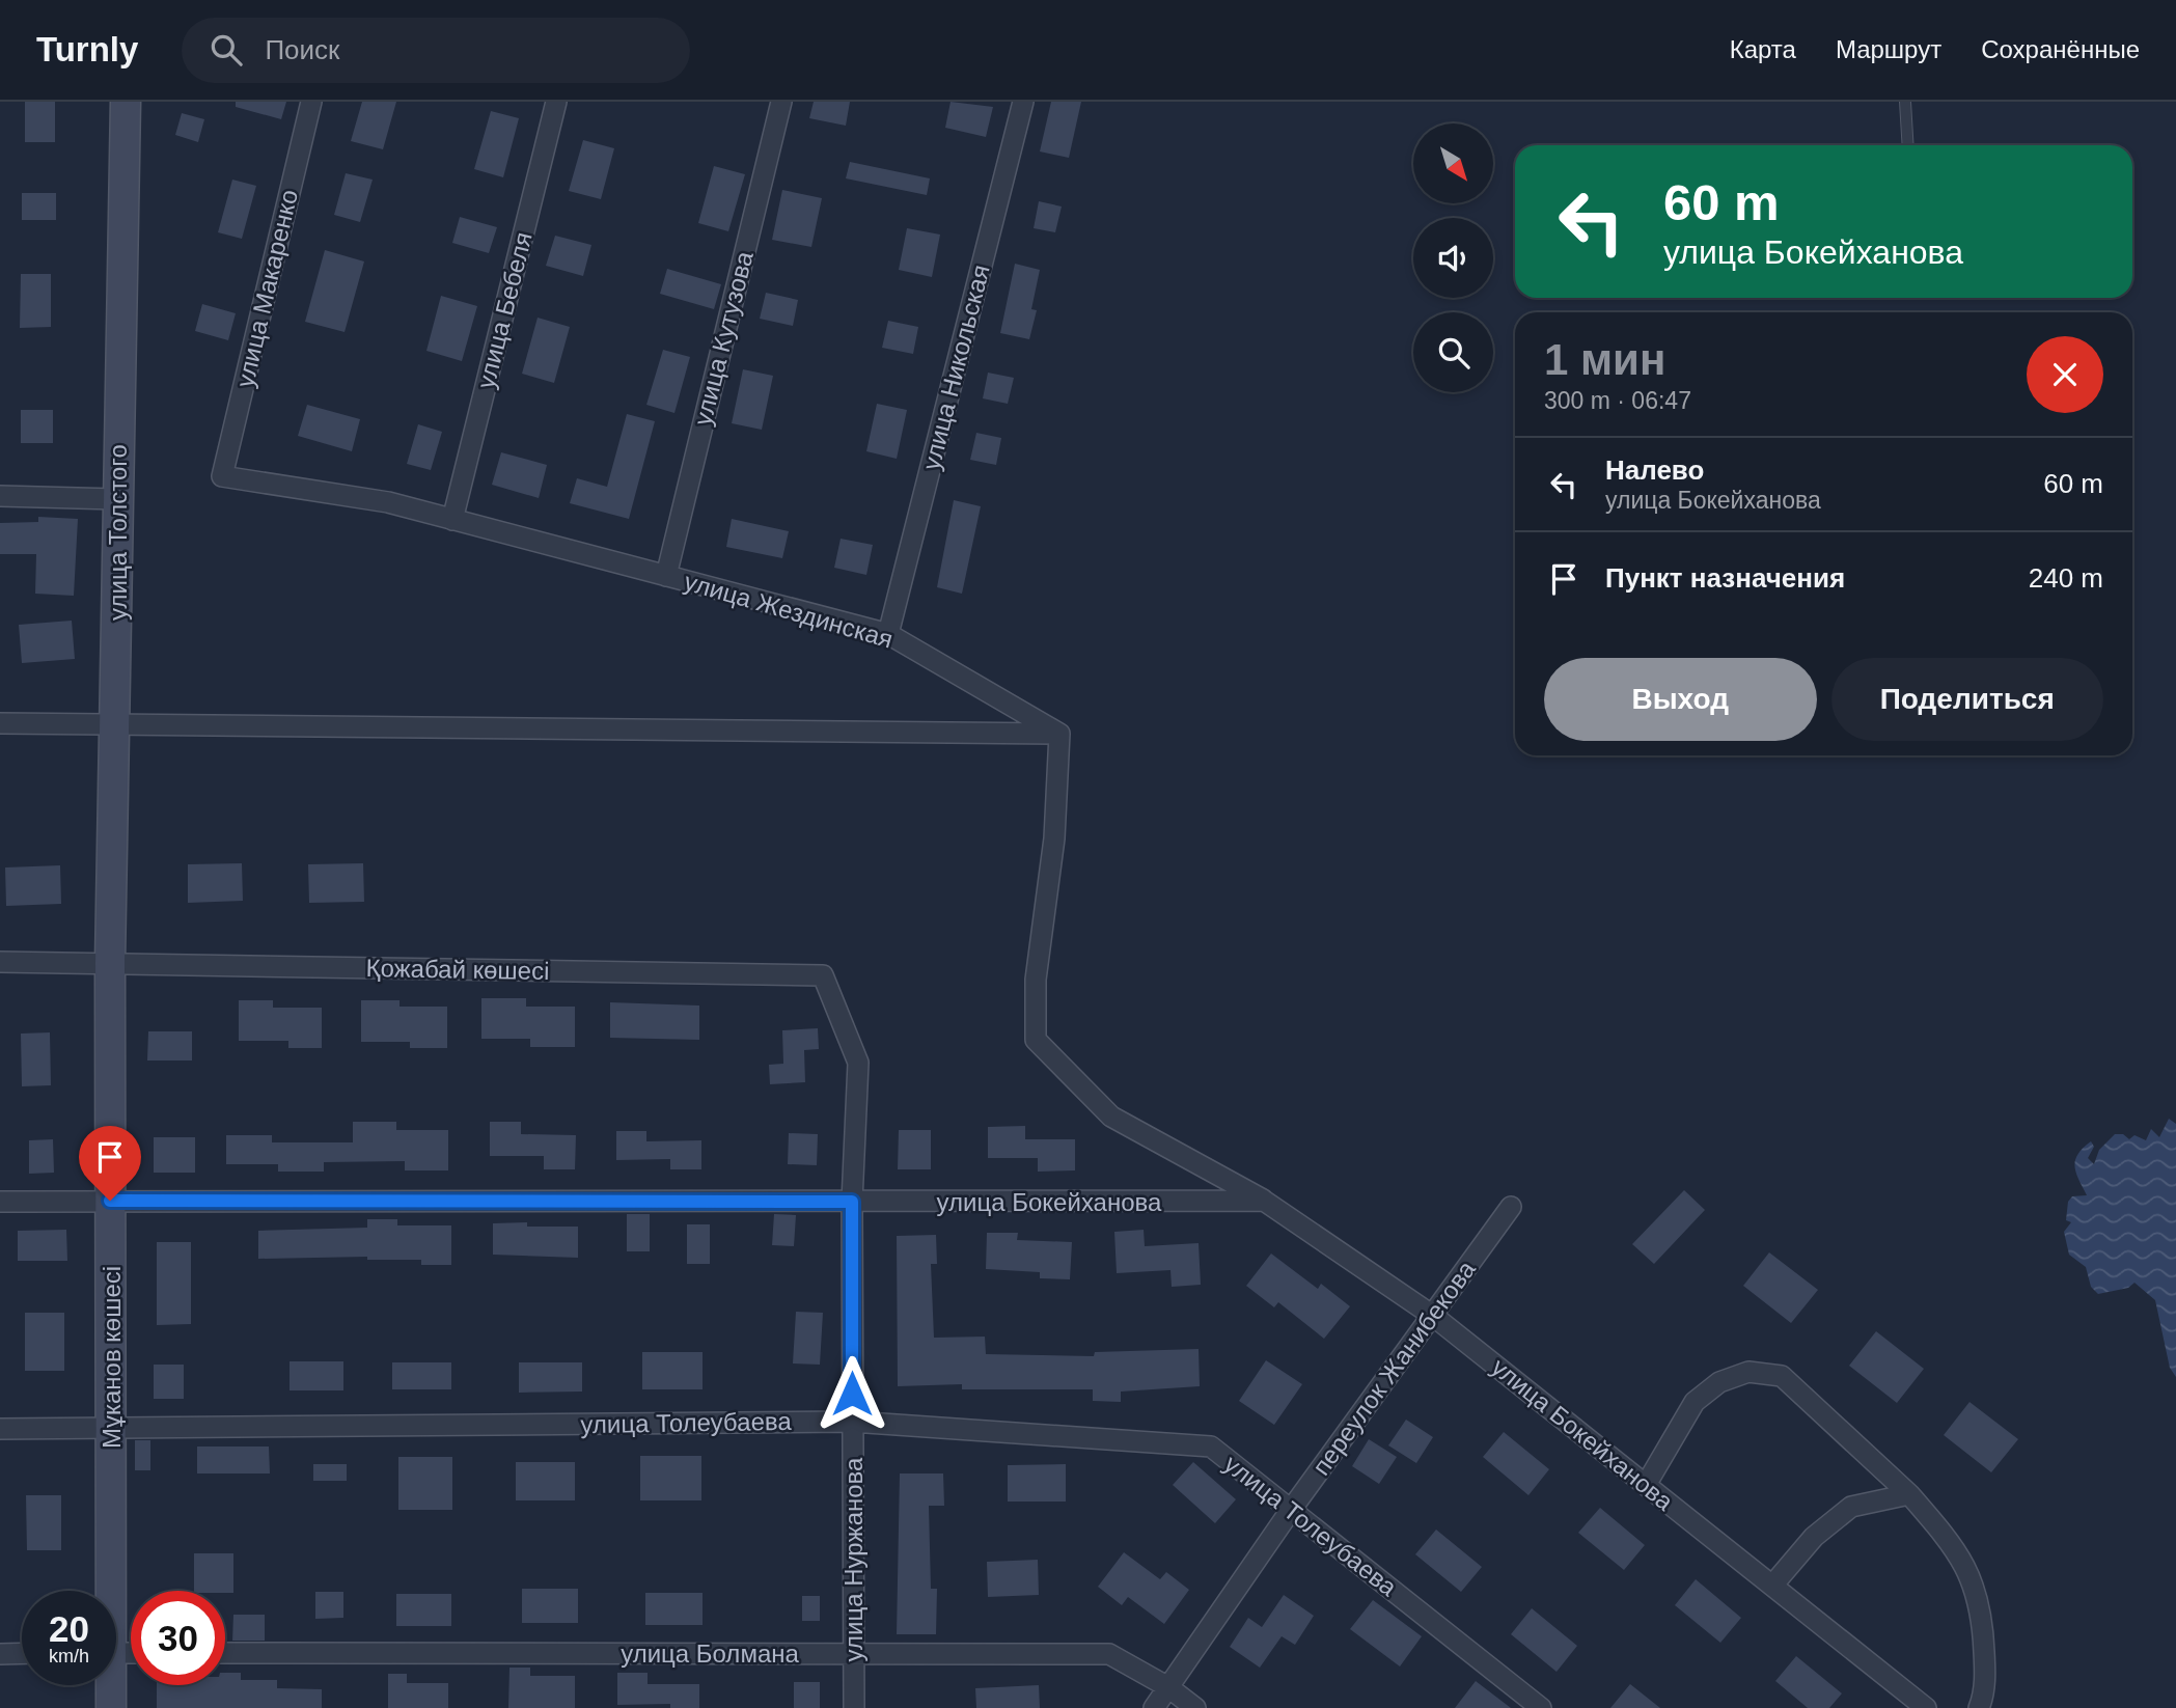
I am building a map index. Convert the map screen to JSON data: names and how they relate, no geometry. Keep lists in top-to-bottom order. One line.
{"streets":{"street":["улица Макаренко","улица Бебеля","улица Кутузова","улица Никольская","улица Толстого","улица Жездинская","Қожабай көшесі","улица Бокейханова","Мұканов көшесі","переулок Жанибекова","улица Толеубаева","улица Нуржанова","улица Болмана"]},"crossings":[["улица Макаренко","улица Жездинская"],["улица Бебеля","улица Жездинская"],["улица Кутузова","улица Жездинская"],["улица Никольская","улица Жездинская"],["улица Толстого","Қожабай көшесі"],["улица Толстого","Мұканов көшесі"],["Қожабай көшесі","Мұканов көшесі"],["Қожабай көшесі","улица Нуржанова"],["улица Бокейханова","Мұканов көшесі"],["улица Бокейханова","переулок Жанибекова"],["улица Бокейханова","улица Нуржанова"],["Мұканов көшесі","улица Толеубаева"],["переулок Жанибекова","улица Толеубаева"],["переулок Жанибекова","улица Болмана"],["улица Толеубаева","улица Нуржанова"],["улица Нуржанова","улица Болмана"]],"north":"bottom right","page":{"header":"Turnly","search":"Поиск","nav":["Карта","Маршрут","Сохранённые"],"turn":["60 m","улица Бокейханова"],"heading":["1 мин","300 m · 06:47"],"list":[{"name":"Налево","note":"улица Бокейханова","value":"60 m"},{"name":"Пункт назначения","value":"240 m"}],"buttons":["Выход","Поделиться"],"speed":"20 km/h","limit":"30"}}
